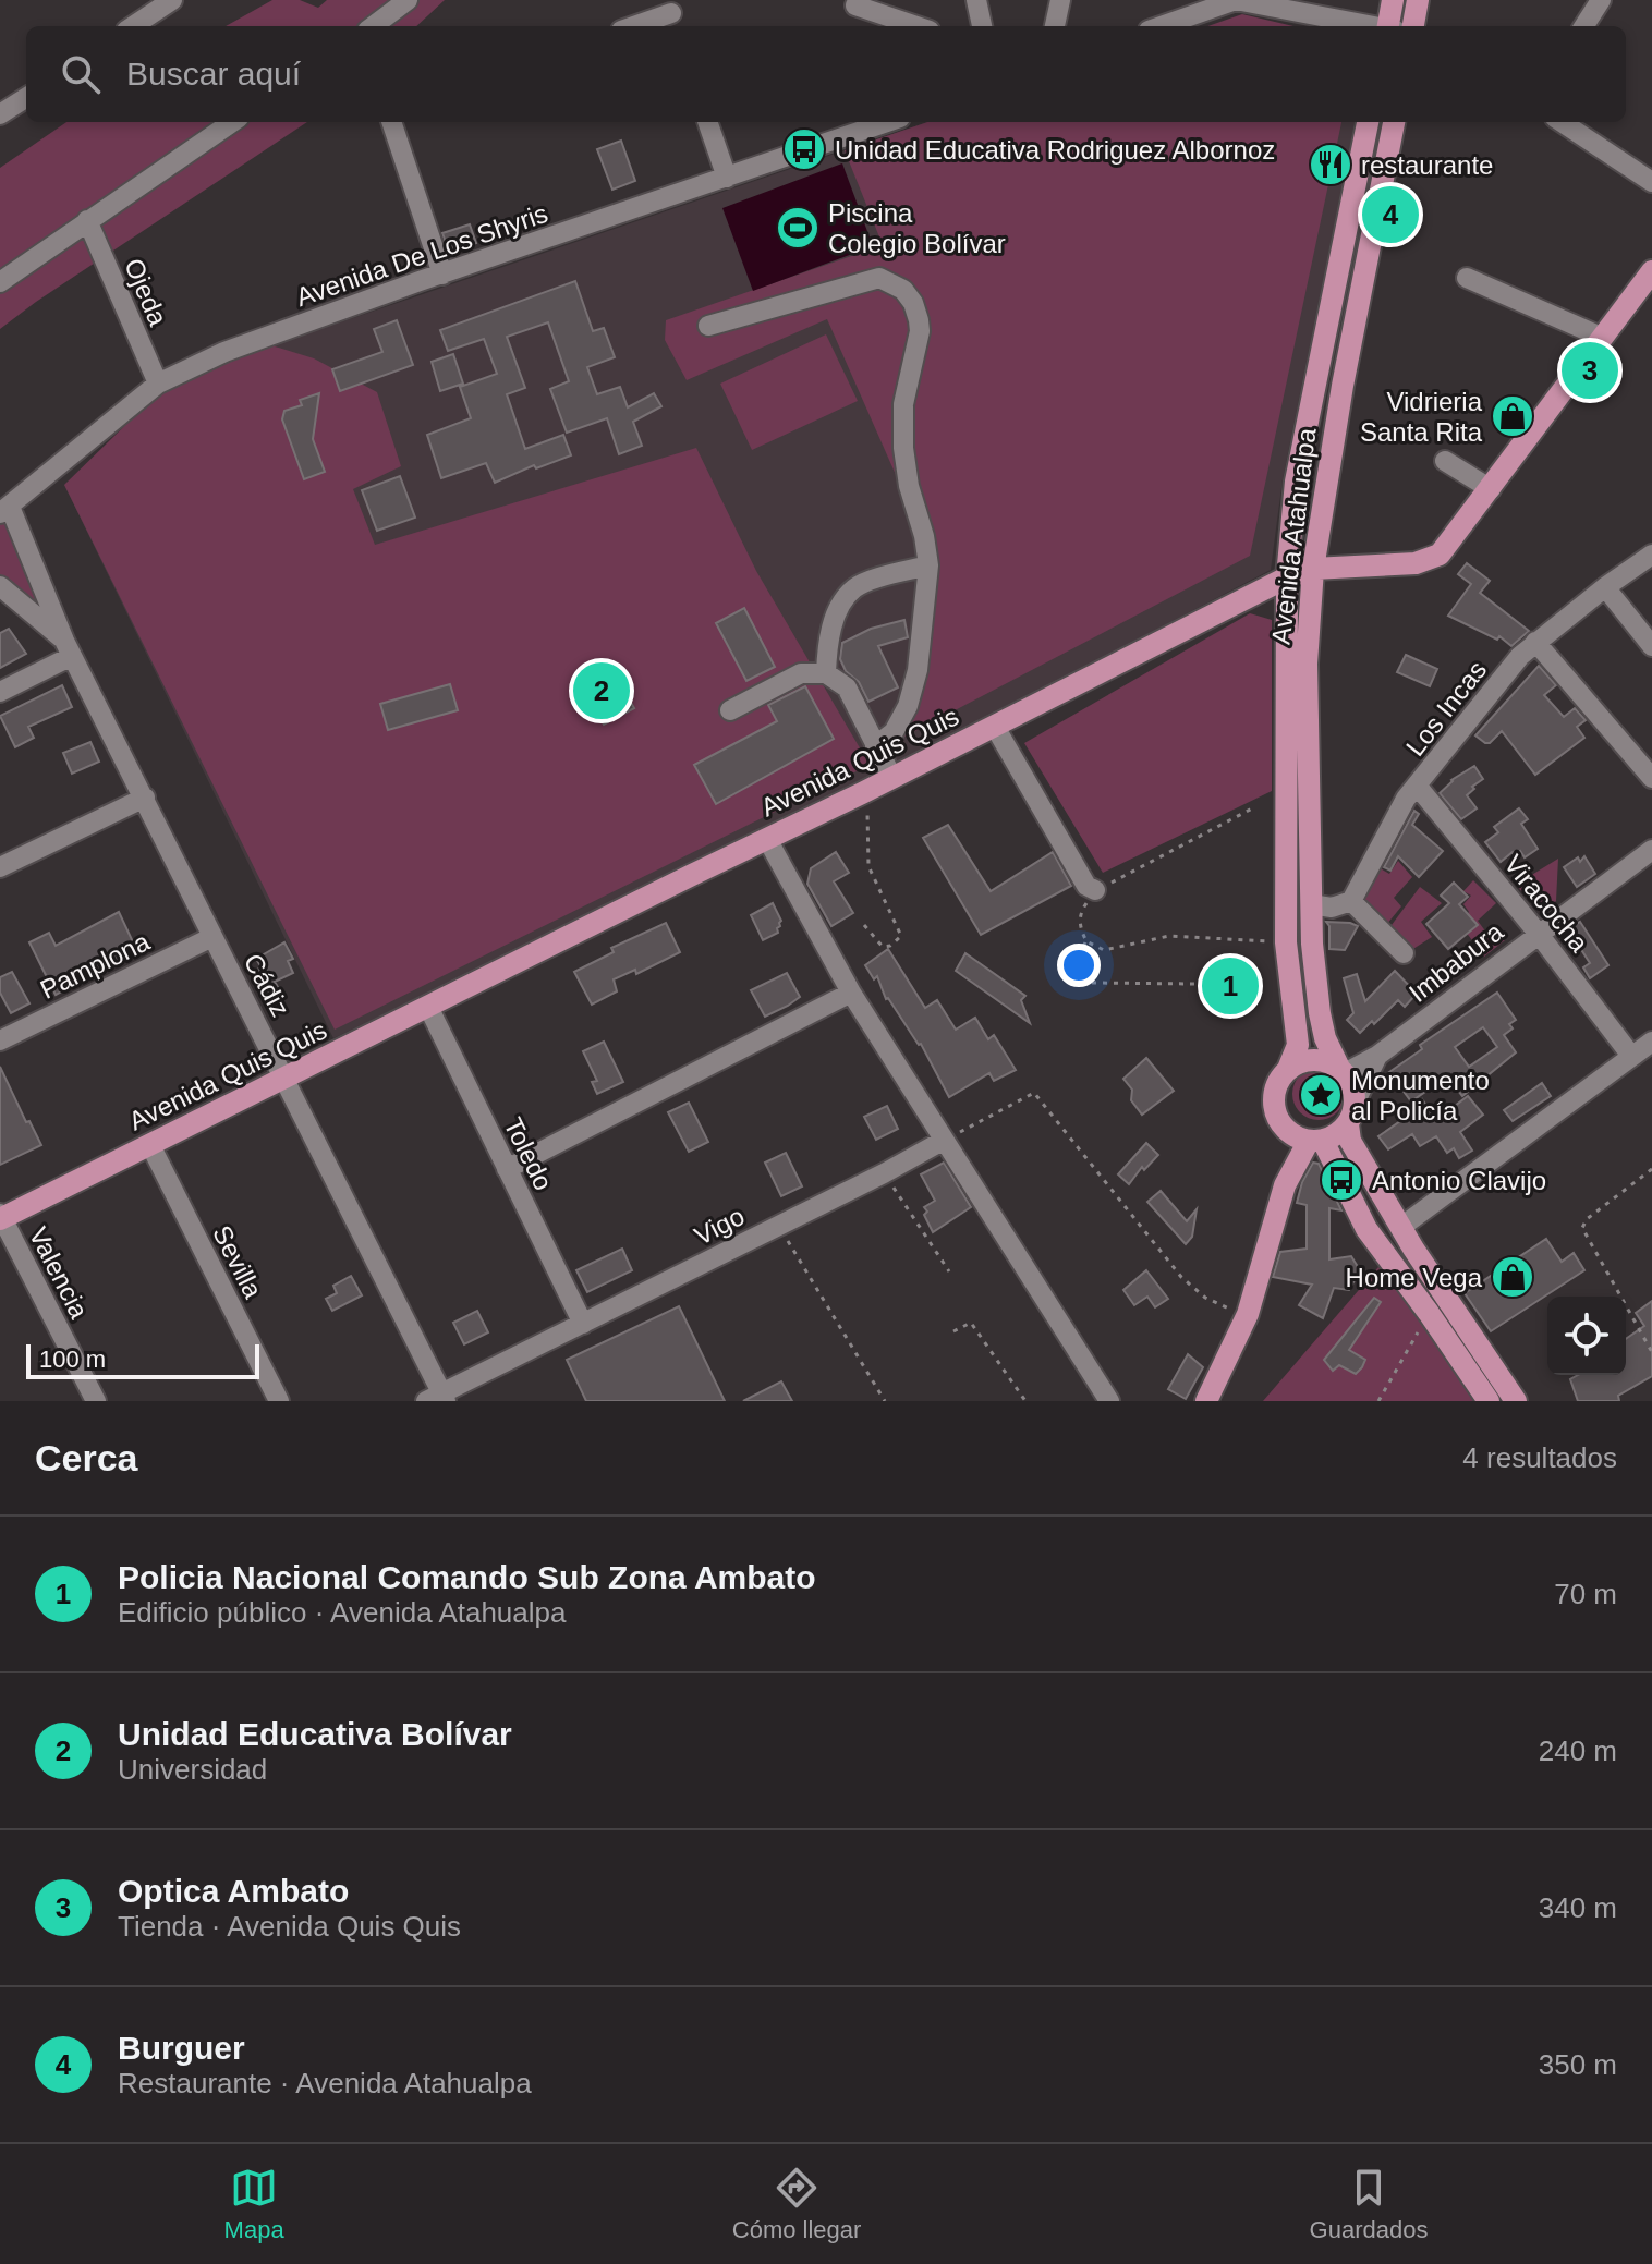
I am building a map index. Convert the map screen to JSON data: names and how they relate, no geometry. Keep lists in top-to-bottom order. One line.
{"streets":{"main road":["Avenida Atahualpa","Avenida Quis Quis"],"street":["Avenida De Los Shyris","Ojeda","Los Incas","Viracocha","Imbabura","Pamplona","Cádiz","Toledo","Vigo","Sevilla","Valencia"]},"crossings":[["Avenida De Los Shyris","Ojeda"],["Avenida De Los Shyris","Cádiz"],["Avenida Atahualpa","Avenida Quis Quis"],["Avenida Atahualpa","Imbabura"],["Los Incas","Viracocha"],["Avenida Quis Quis","Cádiz"],["Avenida Quis Quis","Toledo"],["Avenida Quis Quis","Sevilla"],["Avenida Quis Quis","Valencia"],["Viracocha","Imbabura"],["Pamplona","Cádiz"],["Cádiz","Vigo"],["Toledo","Vigo"]],"places":{"bus stop":["Unidad Educativa Rodriguez Albornoz","Antonio Clavijo"],"restaurant":["restaurante"],"sports":["Piscina Colegio Bolívar"],"shop":["Vidrieria Santa Rita","Home Vega"],"place":["Monumento al Policía"]},"scale_bar":"100 m","page":{"search":"Buscar aquí","pins":["4","3","2","1"],"scale":"100 m","heading":["Cerca","4 resultados"],"list":[{"mark":"1","name":"Policia Nacional Comando Sub Zona Ambato","note":"Edificio público · Avenida Atahualpa","value":"70 m"},{"mark":"2","name":"Unidad Educativa Bolívar","note":"Universidad","value":"240 m"},{"mark":"3","name":"Optica Ambato","note":"Tienda · Avenida Quis Quis","value":"340 m"},{"mark":"4","name":"Burguer","note":"Restaurante · Avenida Atahualpa","value":"350 m"}],"nav":["Mapa","Cómo llegar","Guardados"]}}
